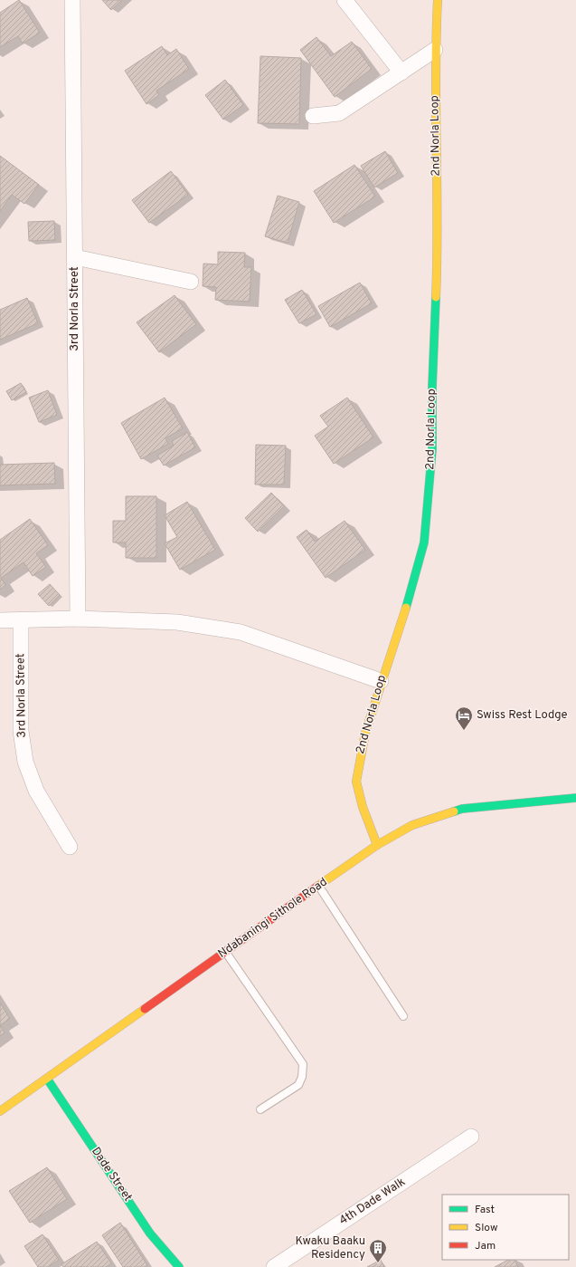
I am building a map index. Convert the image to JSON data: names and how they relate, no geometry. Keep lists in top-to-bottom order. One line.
{"streets":{"street":["2nd Norla Loop","3rd Norla Street","Ndabaningi Sithole Road","Dade Street","4th Dade Walk"]},"crossings":[["2nd Norla Loop","Ndabaningi Sithole Road"],["Ndabaningi Sithole Road","Dade Street"]],"places":{"hotel":["Swiss Rest Lodge"],"building":["Kwaku Baaku Residency"]},"legend":["Fast","Slow","Jam"]}
